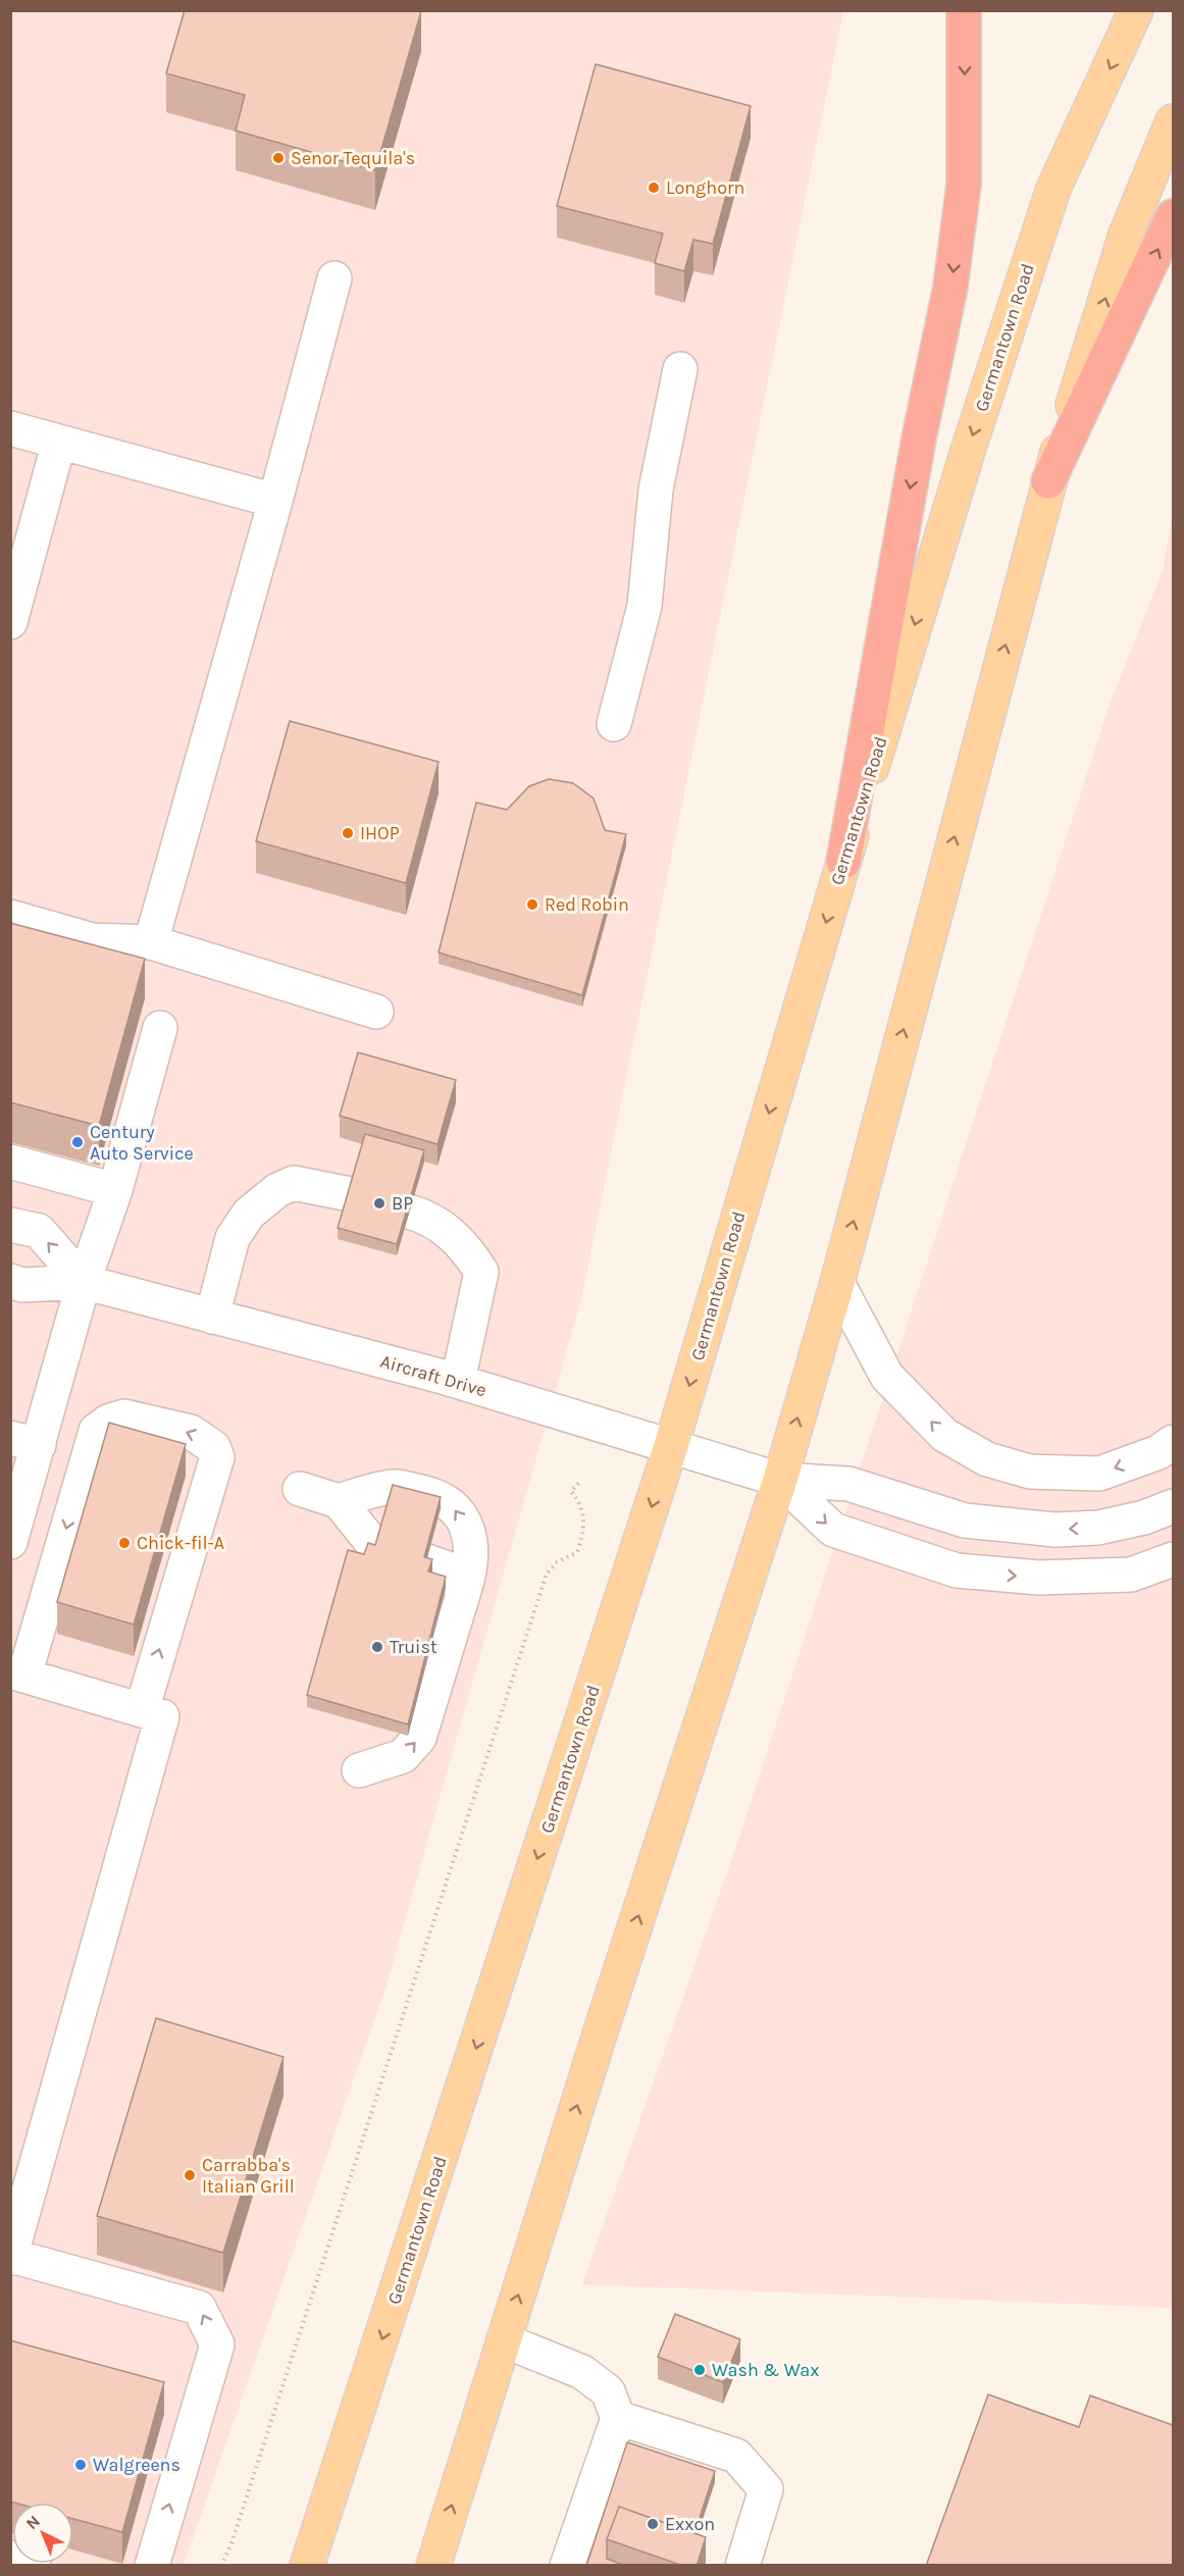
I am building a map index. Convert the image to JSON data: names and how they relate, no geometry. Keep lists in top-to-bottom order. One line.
{"streets":{"main road":["Germantown Road"],"street":["Aircraft Drive"]},"crossings":[["Germantown Road","Aircraft Drive"]],"places":["Senor Tequila's","Longhorn","IHOP","Red Robin","Century Auto Service","BP","Chick-fil-A","Truist","Carrabba's Italian Grill","Wash & Wax","Walgreens","Exxon"],"north":"top left"}
